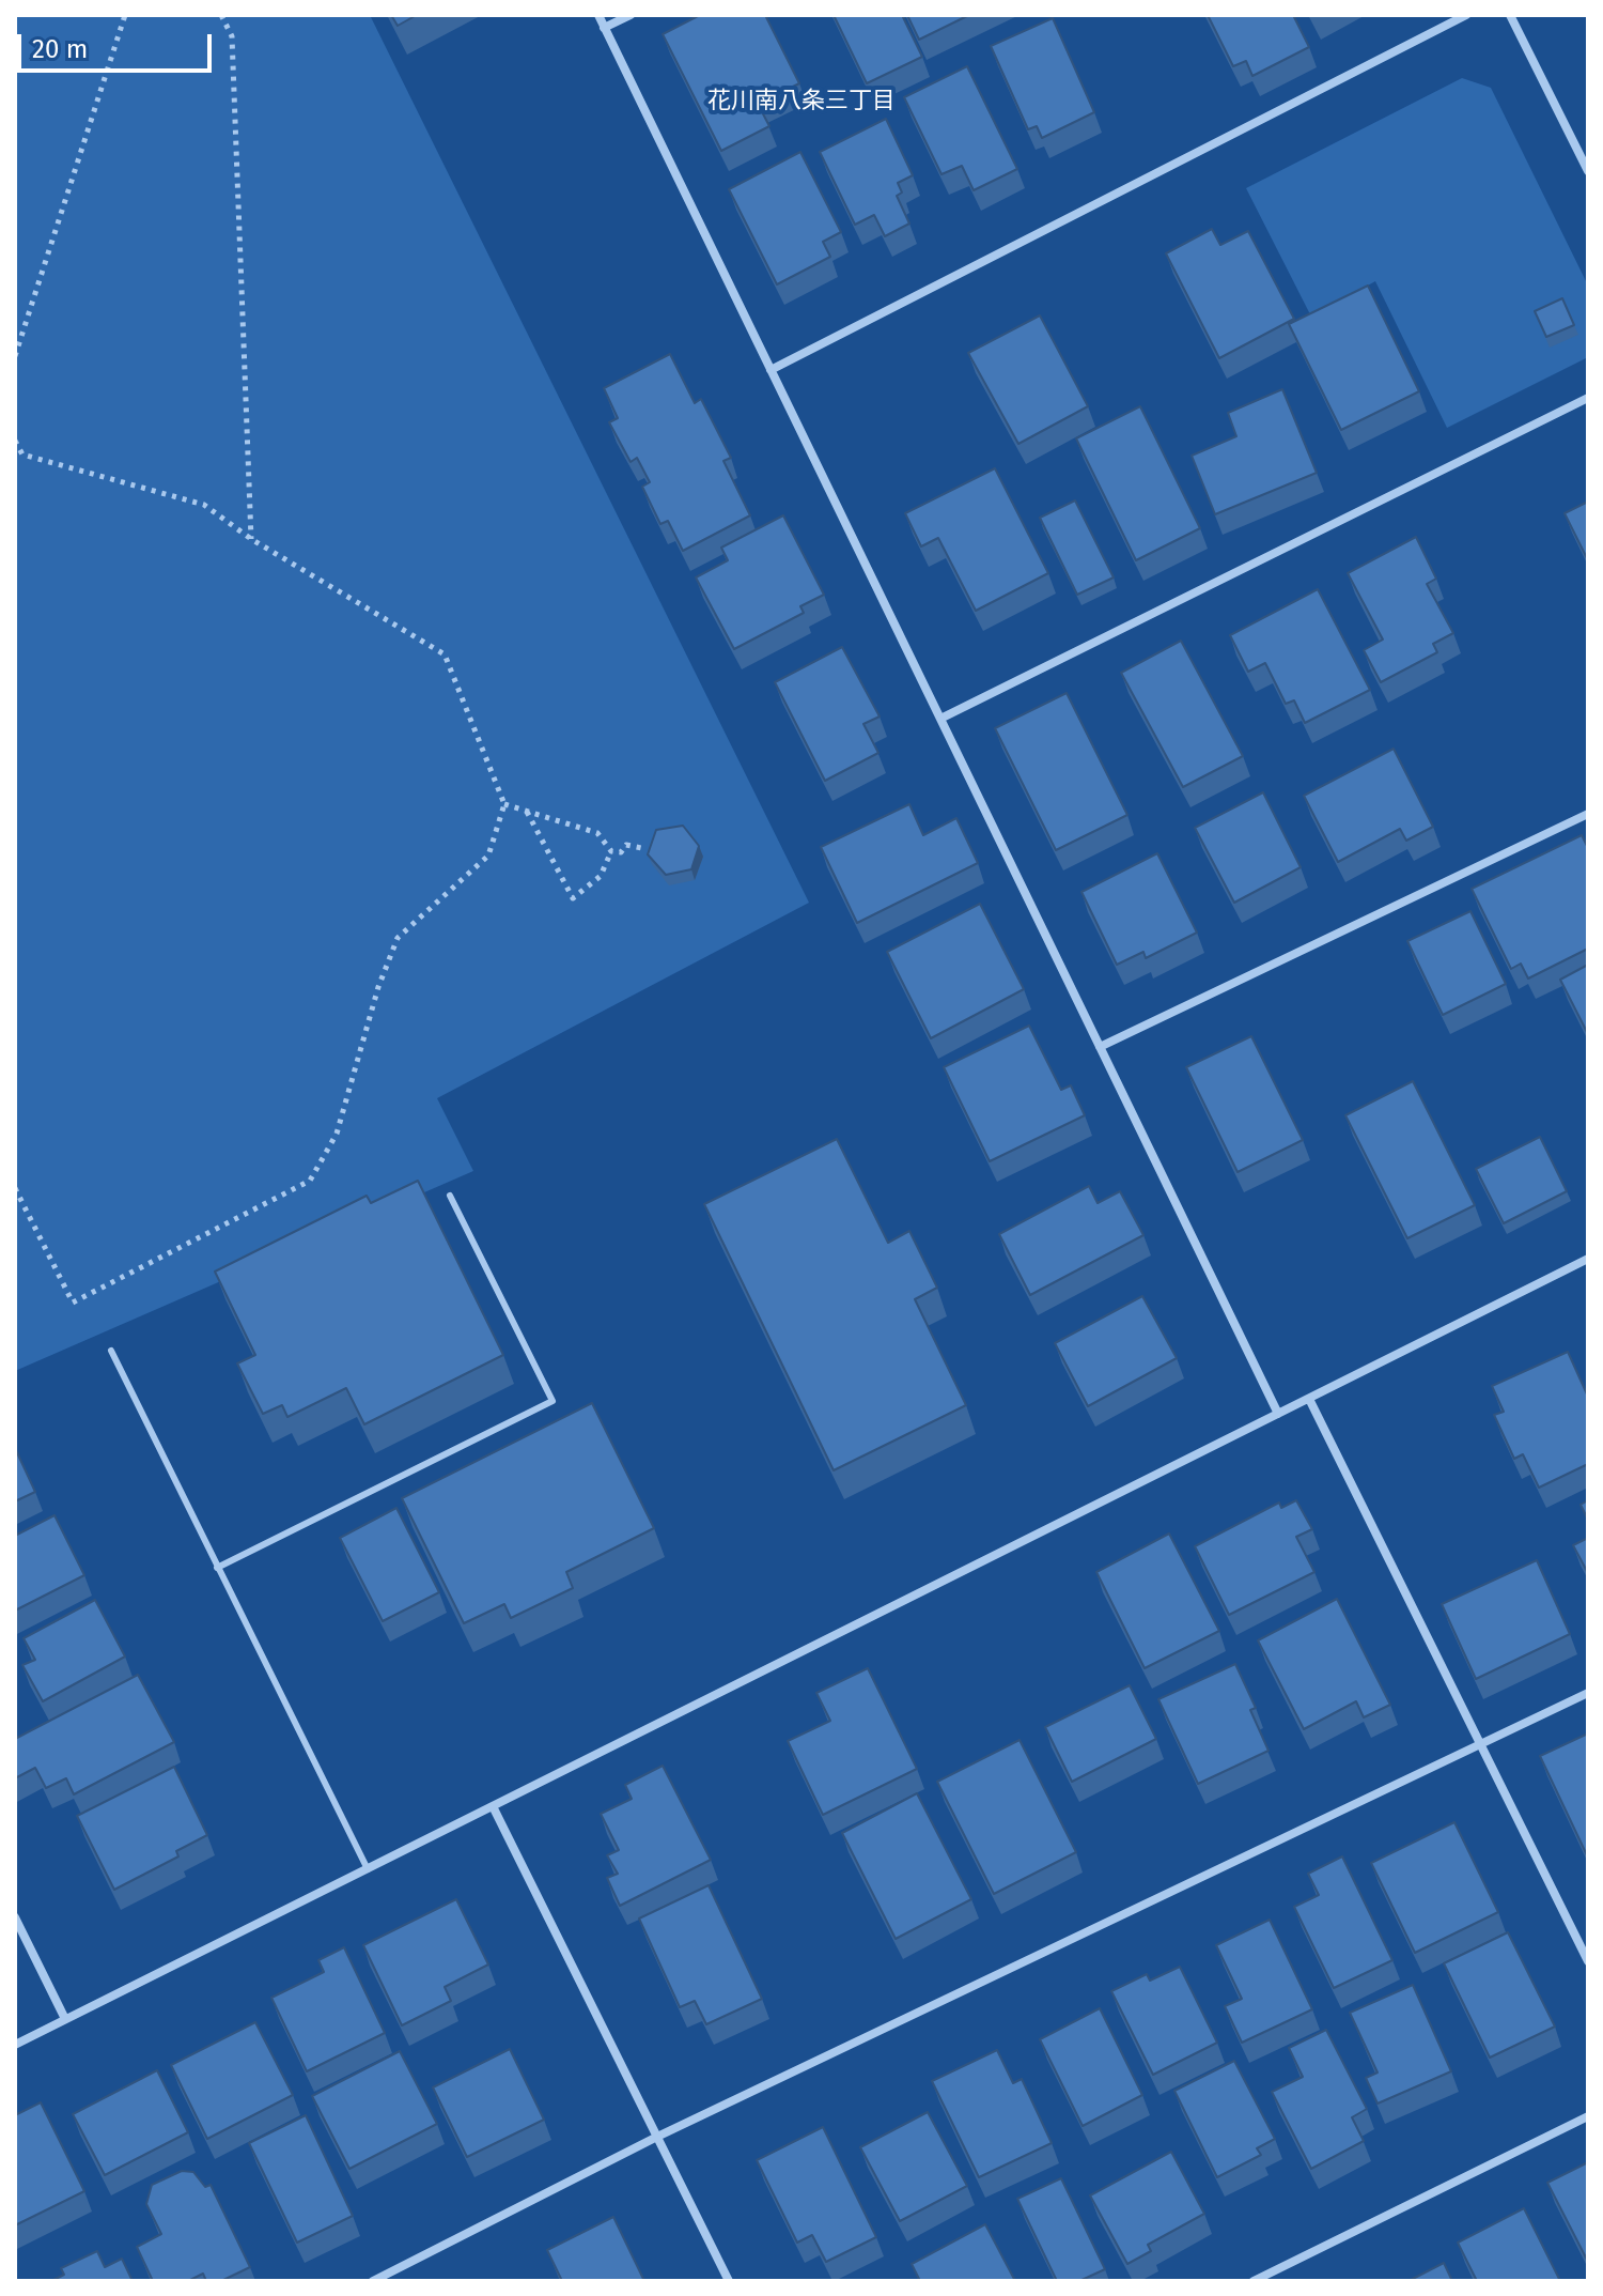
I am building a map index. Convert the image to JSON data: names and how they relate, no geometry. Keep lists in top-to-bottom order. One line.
{"districts":["花川南八条三丁目"],"scale_bar":"20 m"}
